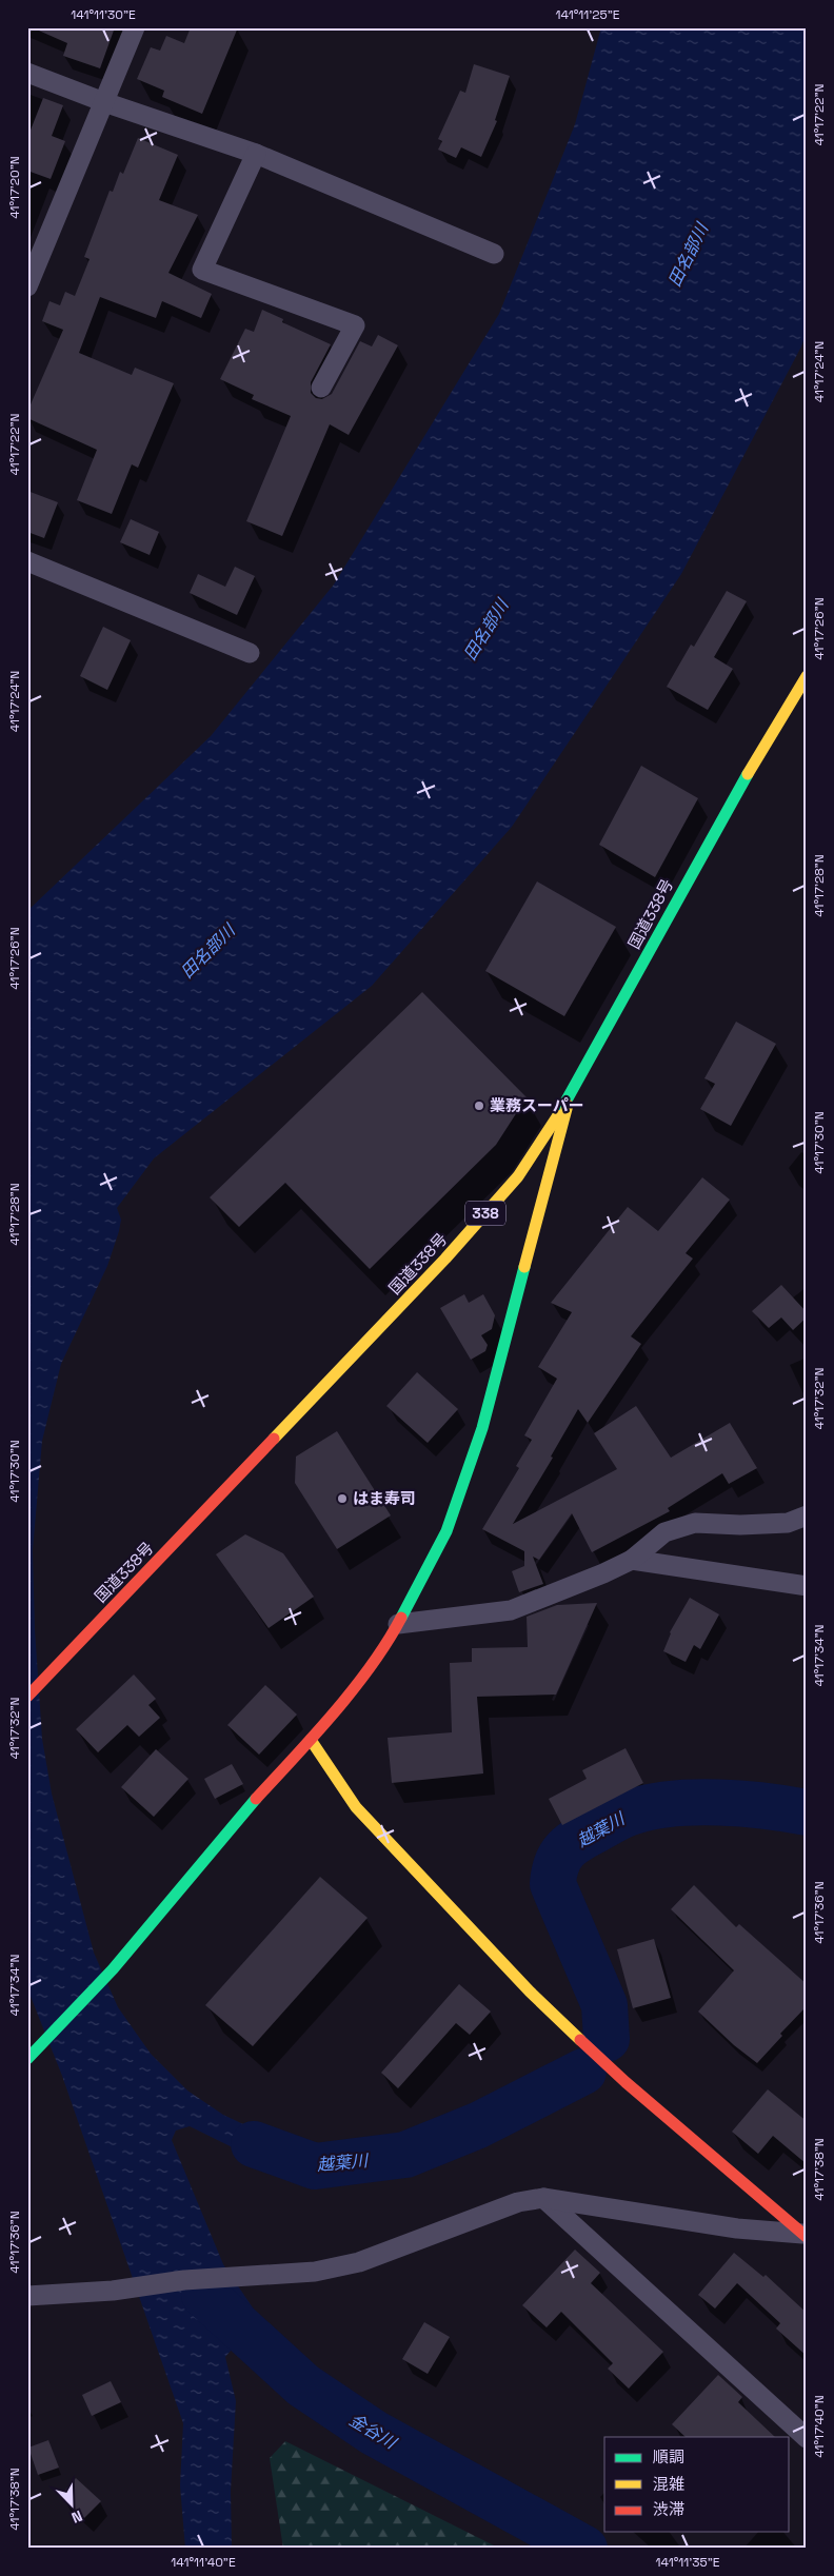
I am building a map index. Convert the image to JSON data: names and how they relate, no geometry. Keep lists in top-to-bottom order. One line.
{"streets":{"main road":["国道338号","338"]},"water":["田名部川","越葉川","金谷川"],"places":["業務スーパー","はま寿司"],"legend":["順調","混雑","渋滞"],"north":"bottom right","coordinates":["141°11'30\"E","141°11'25\"E","41°17'22\"N","41°17'20\"N","41°17'24\"N","41°17'26\"N","41°17'28\"N","41°17'30\"N","41°17'32\"N","41°17'34\"N","41°17'36\"N","41°17'38\"N","41°17'40\"N","141°11'40\"E","141°11'35\"E"]}
